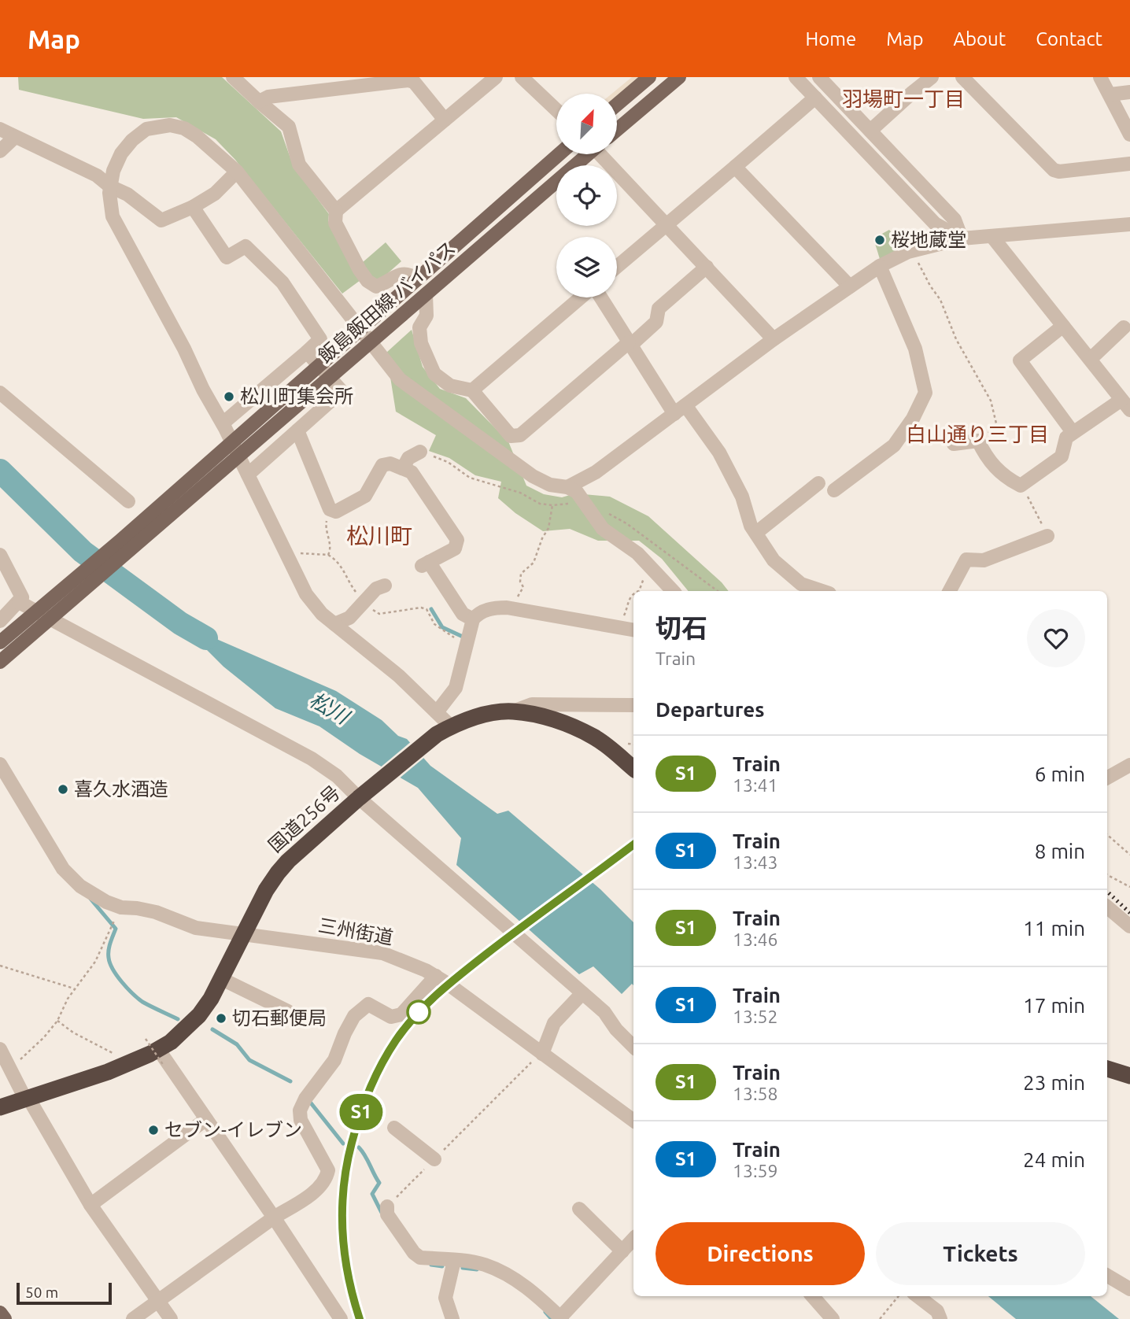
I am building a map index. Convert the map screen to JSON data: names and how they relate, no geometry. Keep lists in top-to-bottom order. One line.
{"streets":{"highway":["国道256号"],"main road":["飯島飯田線 バイパス"],"street":["三州街道"]},"crossings":[["国道256号","三州街道"]],"districts":["羽場町一丁目","白山通り三丁目","松川町"],"water":["松川"],"places":["桜地蔵堂","松川町集会所","喜久水酒造","切石郵便局","セブン-イレブン"],"scale_bar":"50 m","north":"top right","page":{"header":"Map","nav":["Home","Map","About","Contact"],"on_map":"S1","heading":[["切石","Train"],"Departures"],"list":[{"mark":"S1","name":"Train","note":"13:41","value":"6 min"},{"mark":"S1","name":"Train","note":"13:43","value":"8 min"},{"mark":"S1","name":"Train","note":"13:46","value":"11 min"},{"mark":"S1","name":"Train","note":"13:52","value":"17 min"},{"mark":"S1","name":"Train","note":"13:58","value":"23 min"},{"mark":"S1","name":"Train","note":"13:59","value":"24 min"}],"buttons":["Directions","Tickets"],"scale":"50 m"}}
